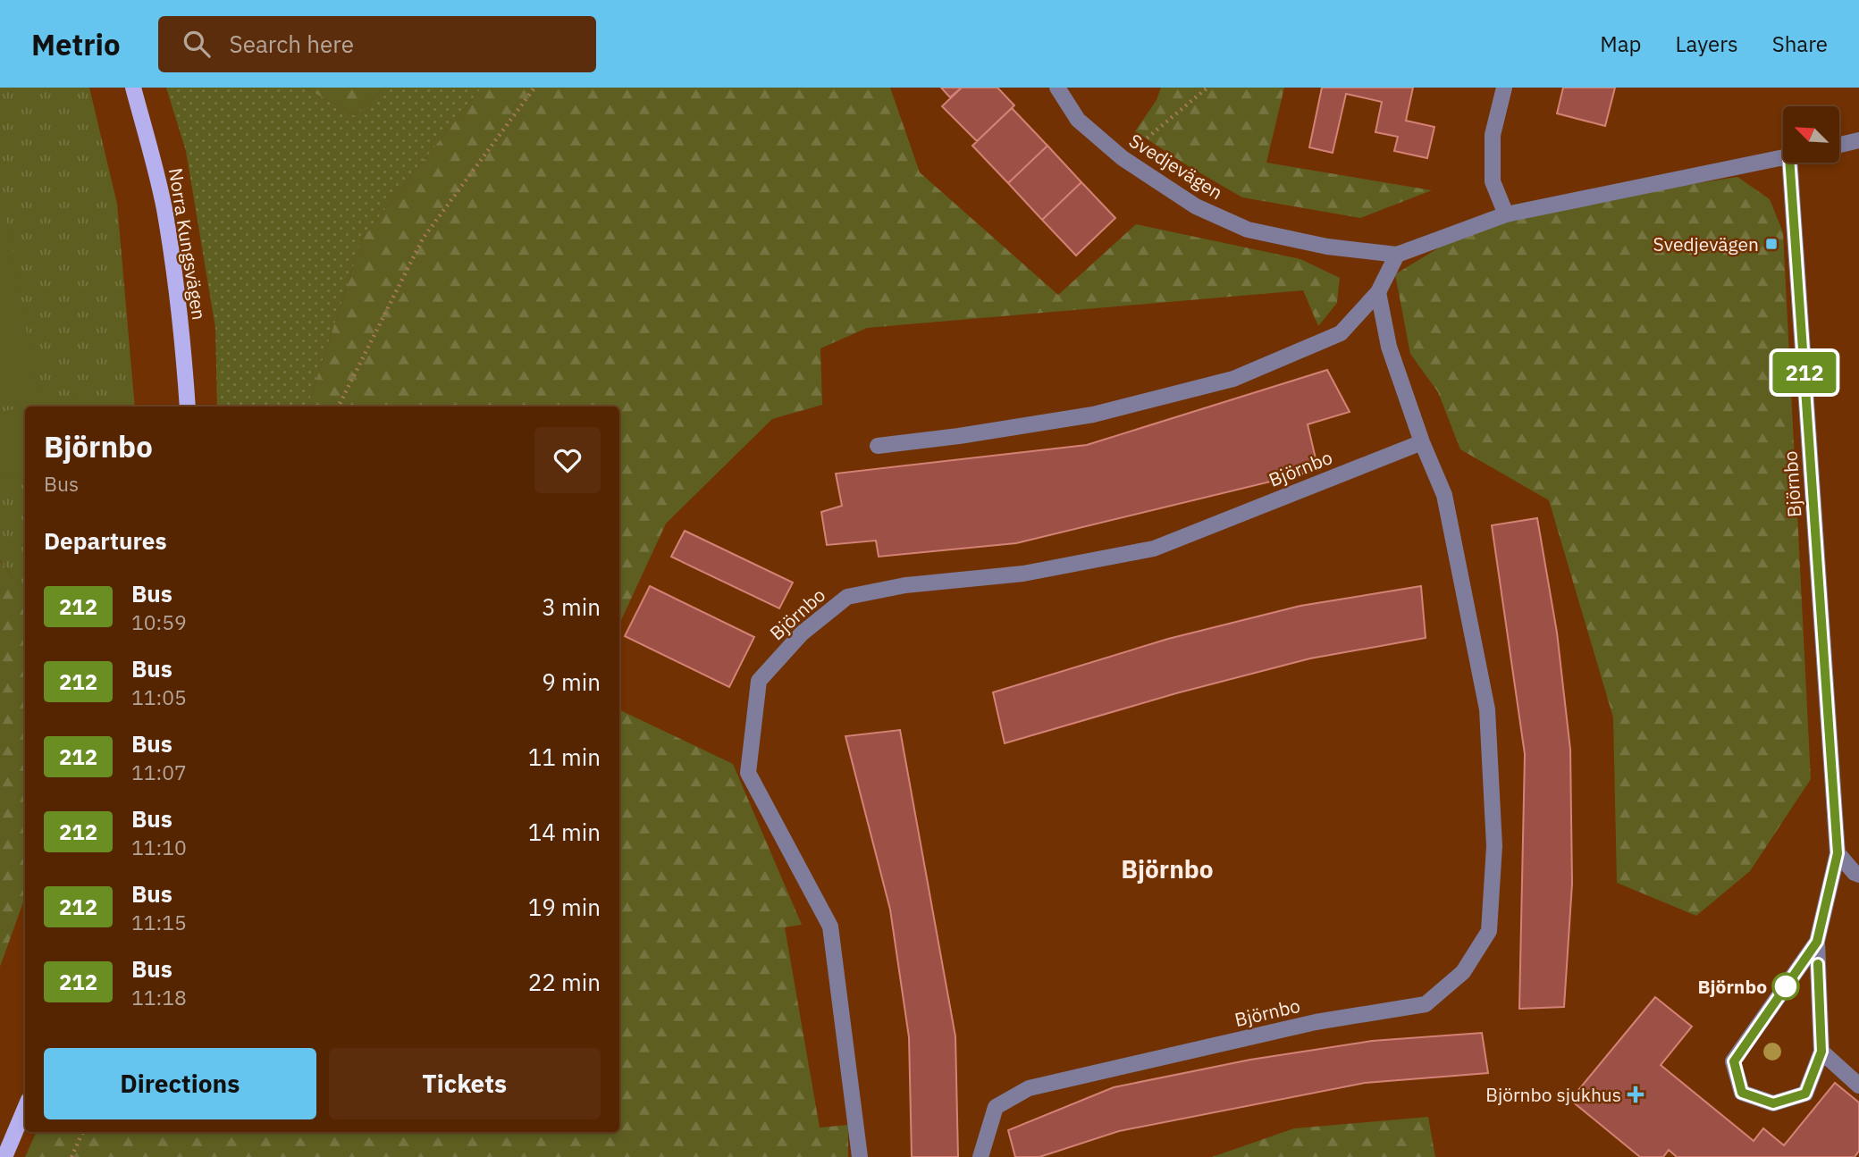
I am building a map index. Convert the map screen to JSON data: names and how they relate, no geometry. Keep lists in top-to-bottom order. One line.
{"streets":{"main road":["Norra Kungsvägen"],"street":["Svedjevägen","Björnbo"]},"districts":["Björnbo"],"places":{"transit":["Svedjevägen"],"other":["Björnbo"],"health":["Björnbo sjukhus"]},"lines":["bus line 212"],"north":"top left","page":{"header":"Metrio","search":"Search here","nav":["Map","Layers","Share"],"on_map":"212","heading":[["Björnbo","Bus"],"Departures"],"list":[{"mark":"212","name":"Bus","note":"10:59","value":"3 min"},{"mark":"212","name":"Bus","note":"11:05","value":"9 min"},{"mark":"212","name":"Bus","note":"11:07","value":"11 min"},{"mark":"212","name":"Bus","note":"11:10","value":"14 min"},{"mark":"212","name":"Bus","note":"11:15","value":"19 min"},{"mark":"212","name":"Bus","note":"11:18","value":"22 min"}],"buttons":["Directions","Tickets"]}}
